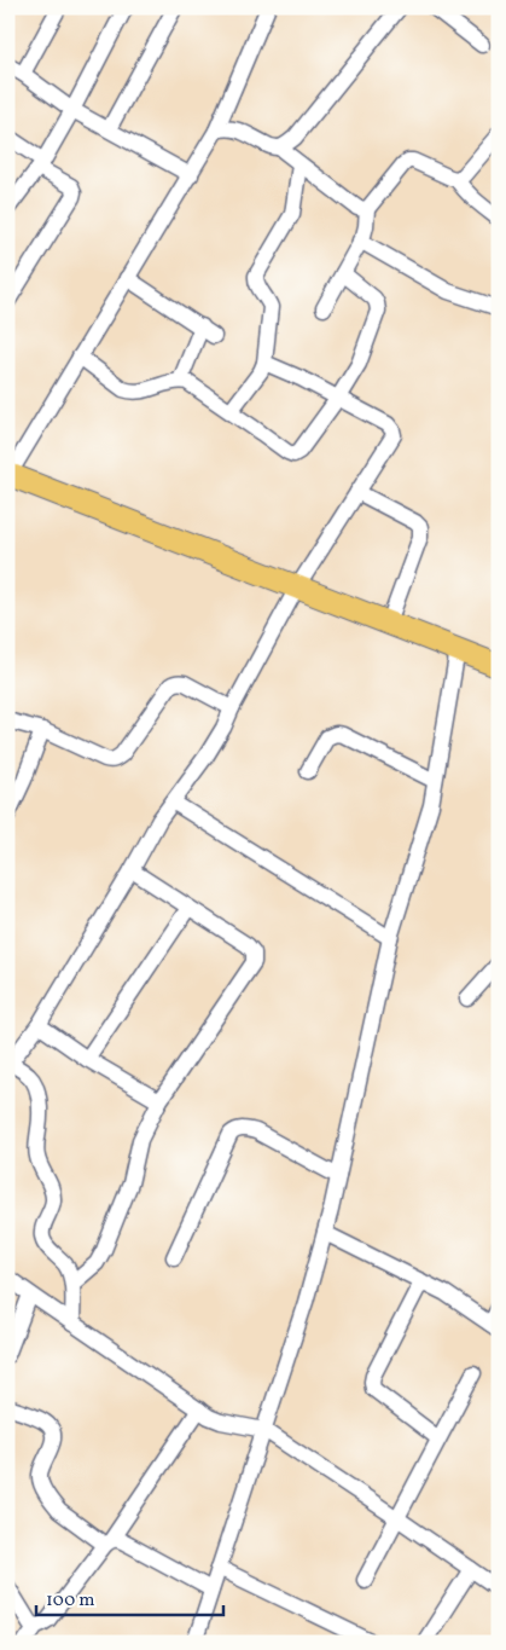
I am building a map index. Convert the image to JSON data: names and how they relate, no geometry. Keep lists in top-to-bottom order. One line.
{"scale_bar":"100 m"}
